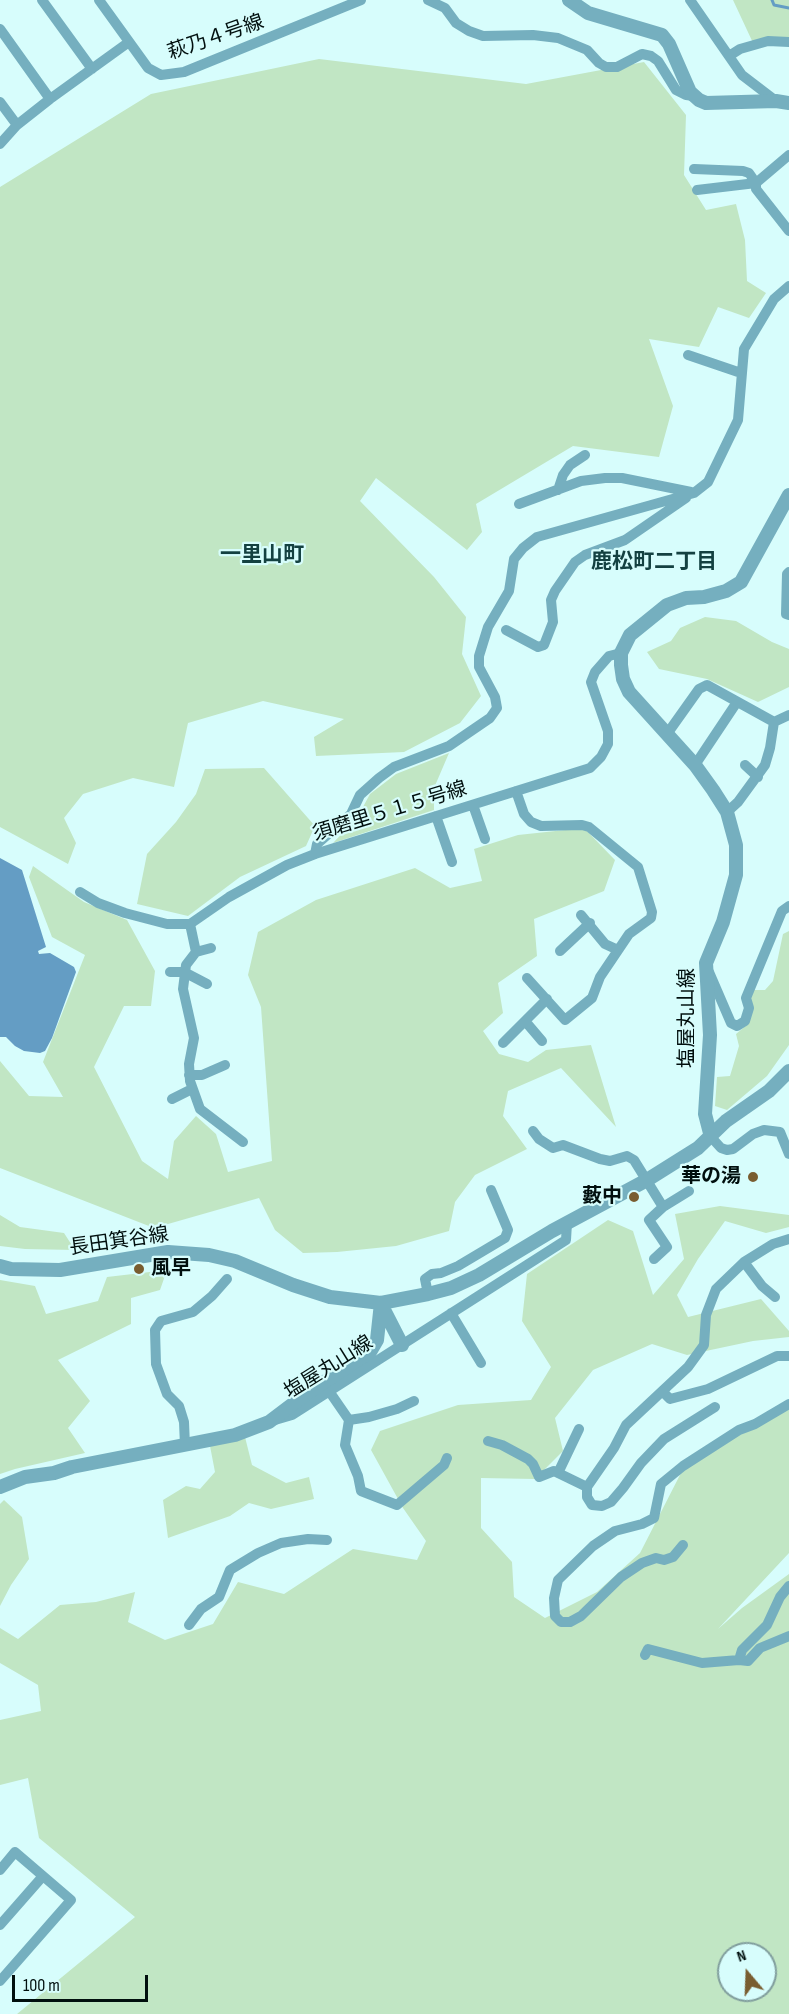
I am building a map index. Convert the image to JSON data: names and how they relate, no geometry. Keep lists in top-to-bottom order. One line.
{"streets":{"street":["萩乃４号線","須磨里５１５号線","塩屋丸山線","長田箕谷線"]},"crossings":[["須磨里５１５号線","塩屋丸山線"],["塩屋丸山線","長田箕谷線"]],"districts":["一里山町","鹿松町二丁目"],"places":["華の湯","藪中","風早"],"scale_bar":"100 m","north":"top"}
